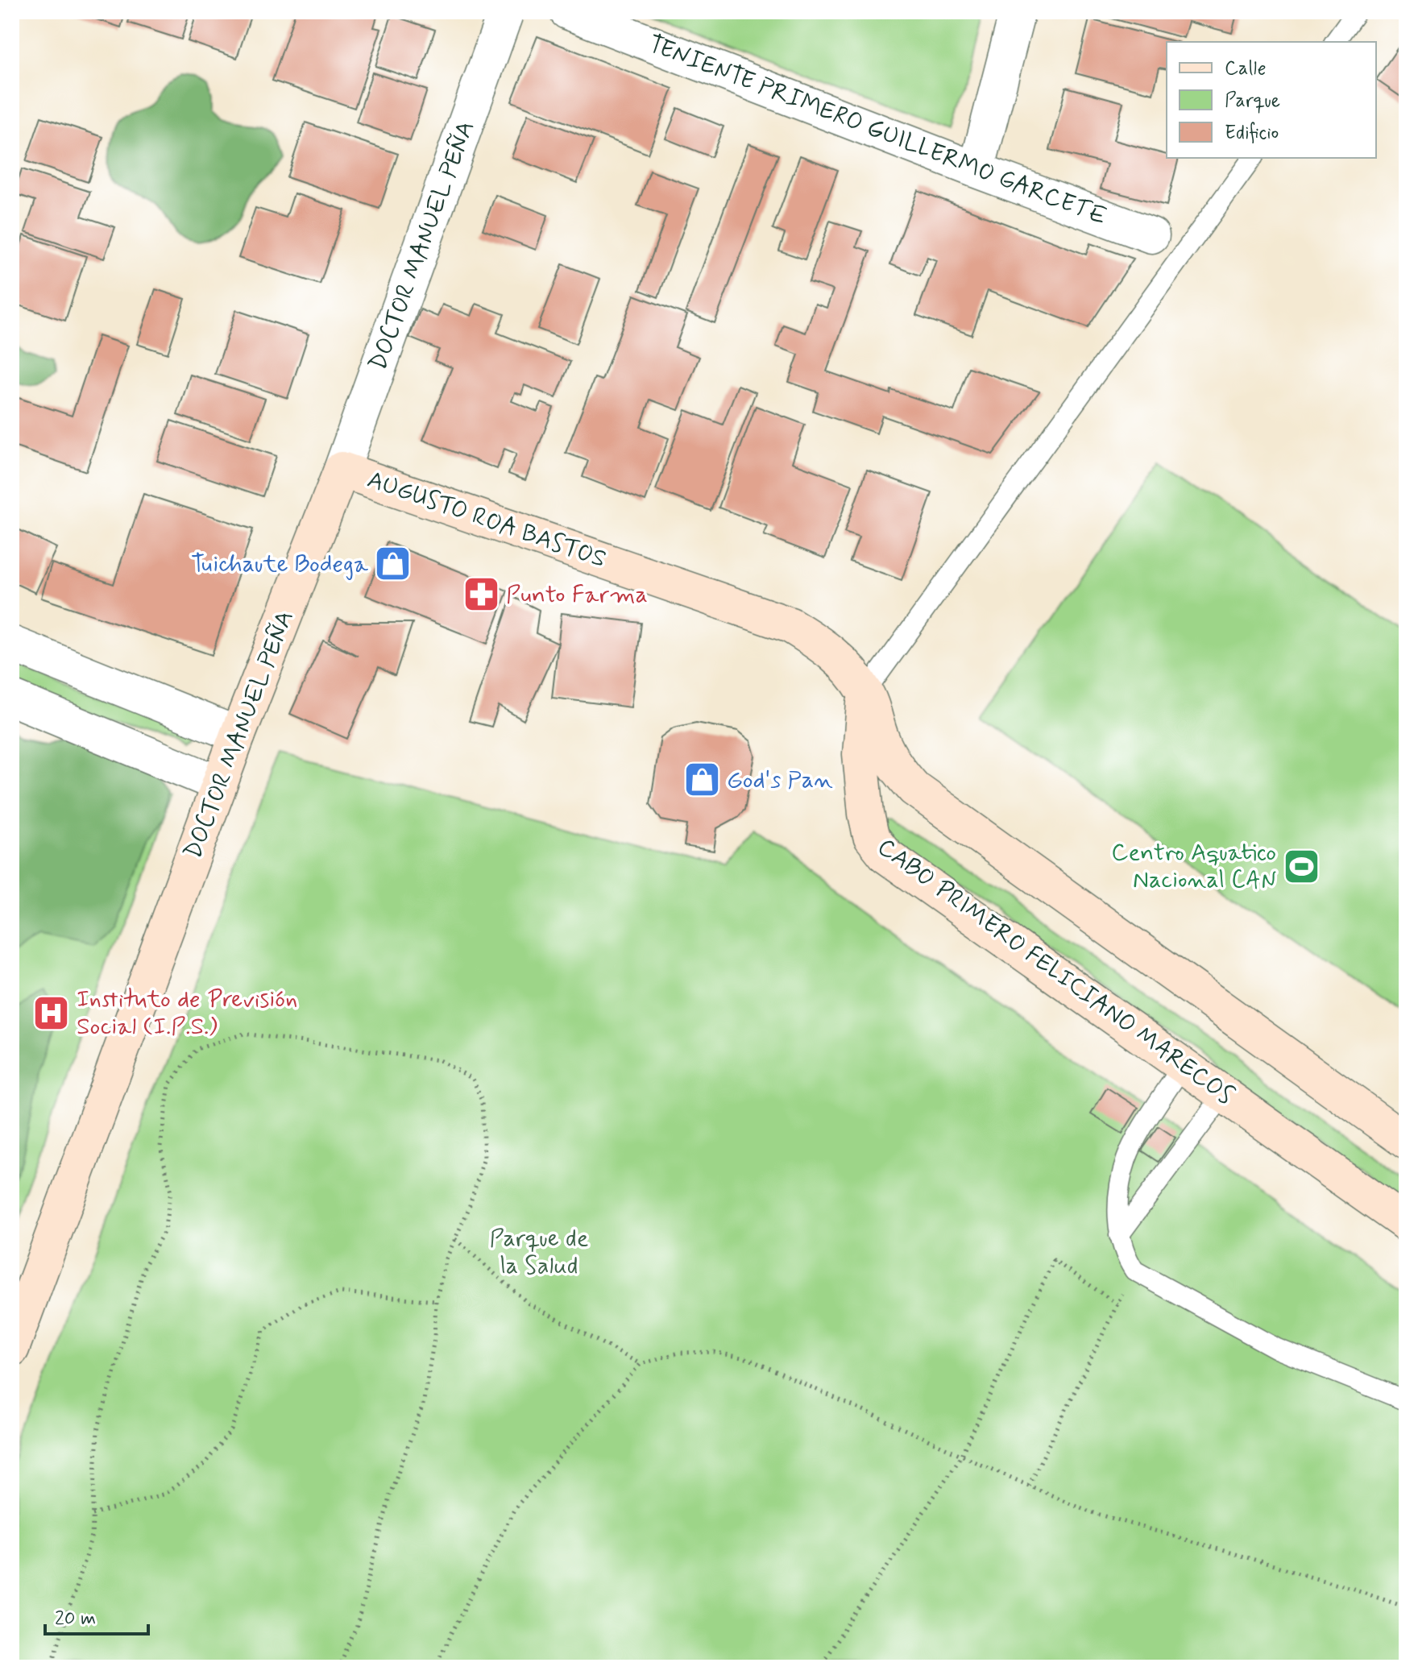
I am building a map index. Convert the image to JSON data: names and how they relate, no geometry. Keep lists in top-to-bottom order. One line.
{"streets":{"street":["TENIENTE PRIMERO GUILLERMO GARCETE","DOCTOR MANUEL PEÑA","AUGUSTO ROA BASTOS","CABO PRIMERO FELICIANO MARECOS"]},"crossings":[["DOCTOR MANUEL PEÑA","AUGUSTO ROA BASTOS"],["AUGUSTO ROA BASTOS","CABO PRIMERO FELICIANO MARECOS"]],"parks":["Parque de la Salud"],"places":{"shop":["Tuichaute Bodega","God's Pan"],"pharmacy":["Punto Farma"],"sports":["Centro Aquatico Nacional CAN"],"hospital":["Instituto de Previsión Social (I.P.S.)"]},"legend":["Calle","Parque","Edificio"],"scale_bar":"20 m"}
